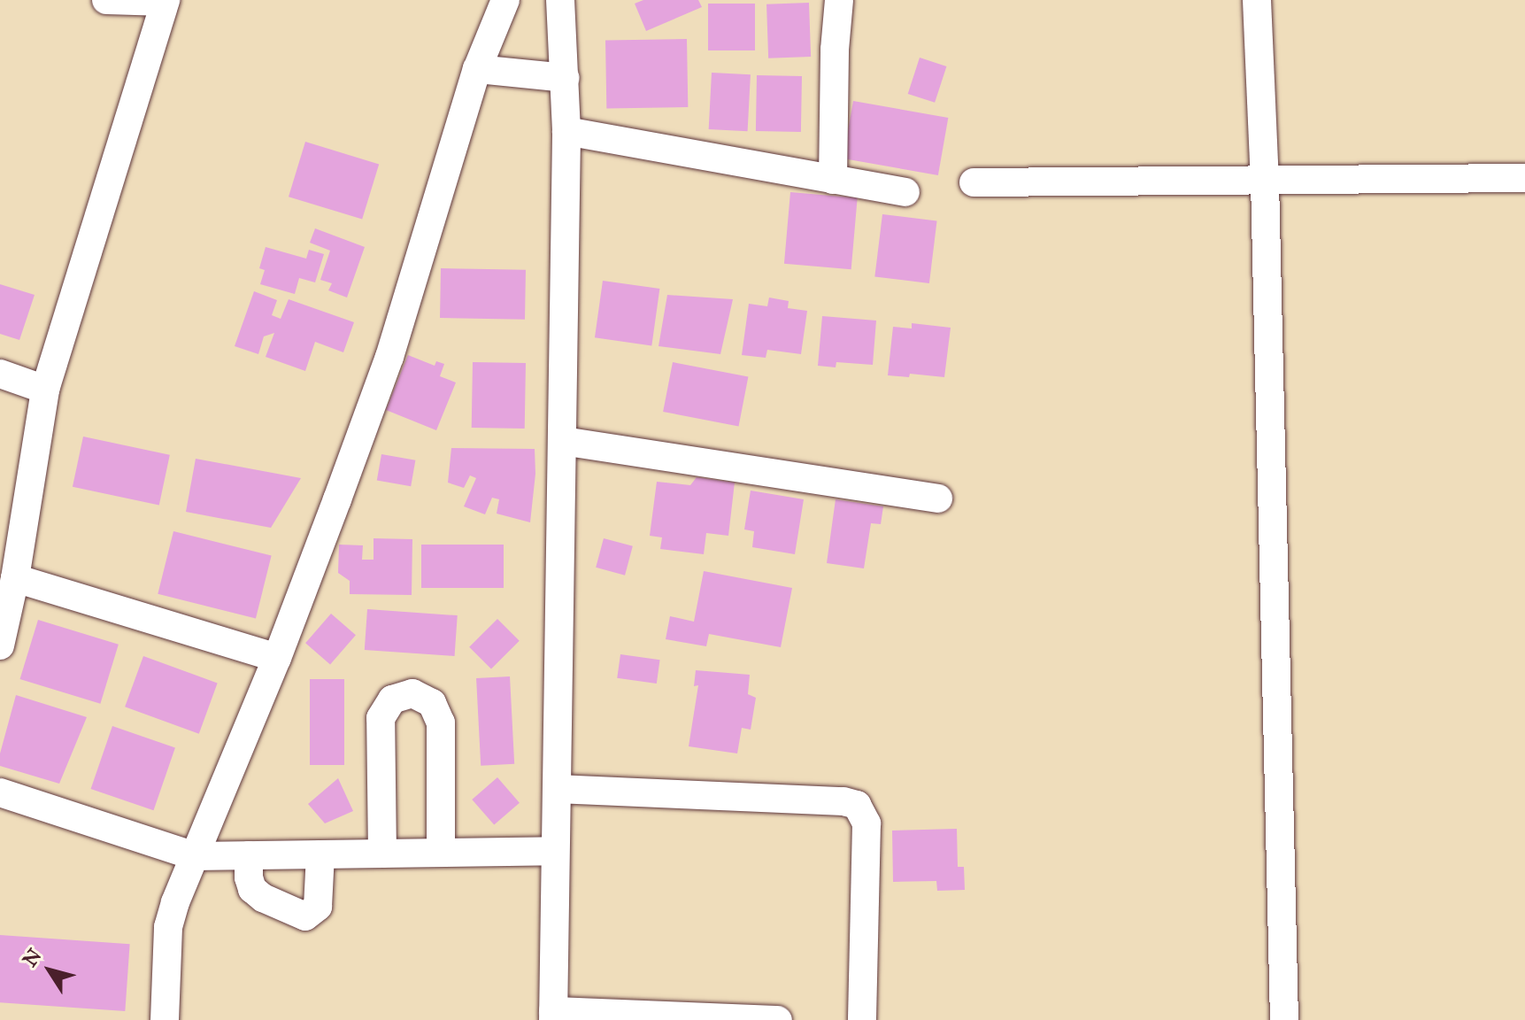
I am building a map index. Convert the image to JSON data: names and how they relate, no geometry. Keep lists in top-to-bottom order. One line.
{"north":"top left"}
